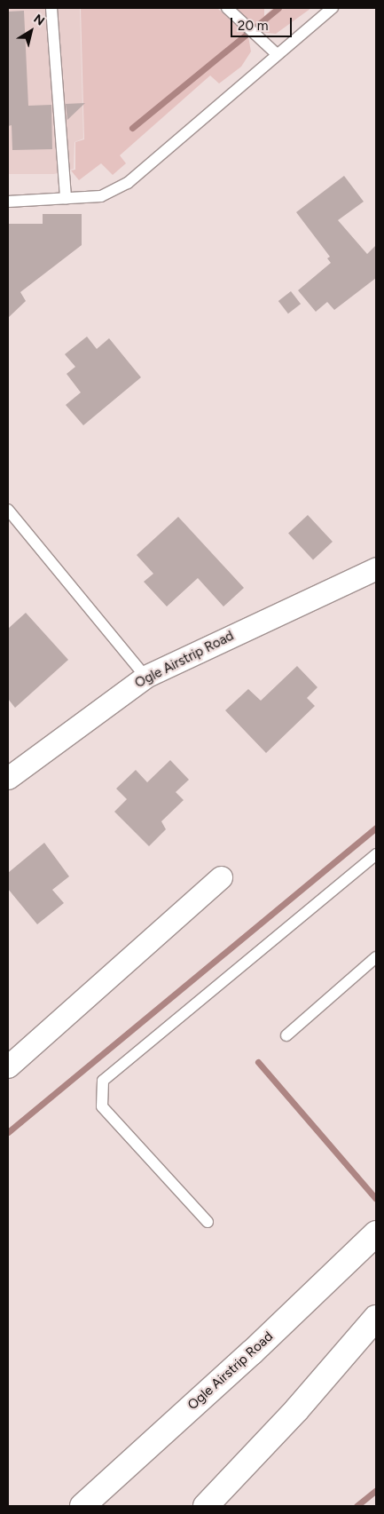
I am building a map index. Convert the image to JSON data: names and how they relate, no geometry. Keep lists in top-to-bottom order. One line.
{"streets":{"street":["Ogle Airstrip Road"]},"scale_bar":"20 m","north":"top right"}
